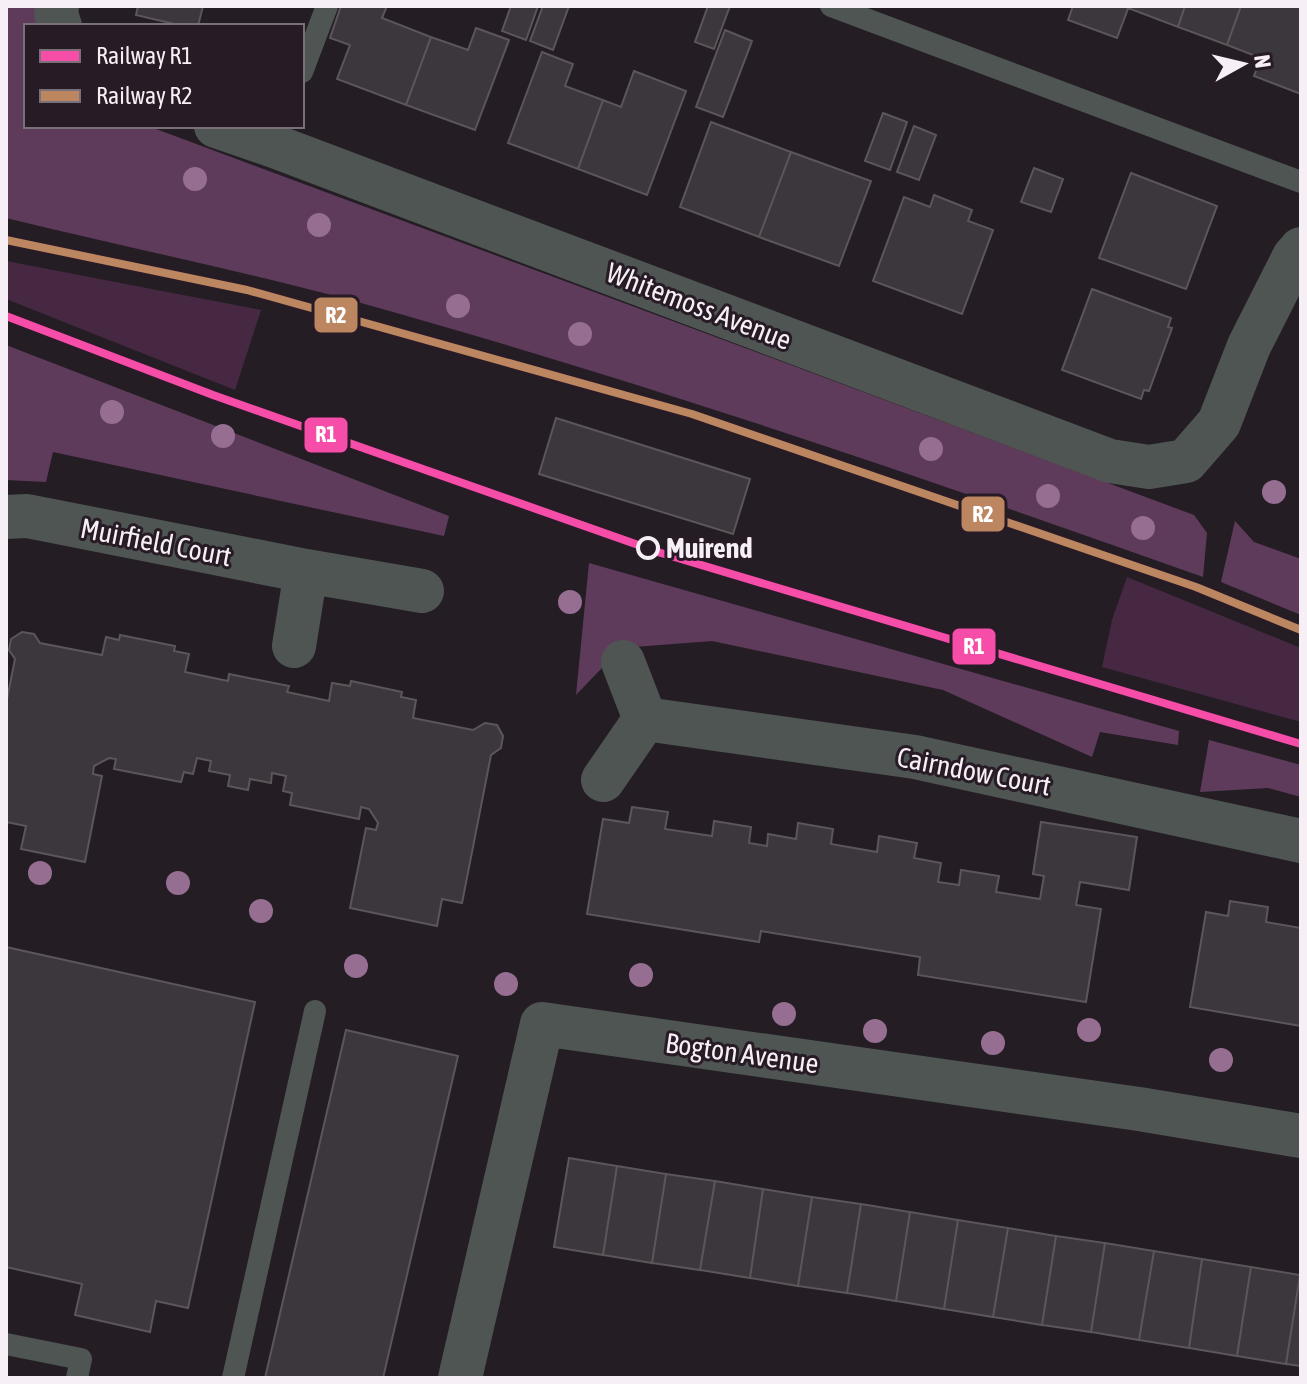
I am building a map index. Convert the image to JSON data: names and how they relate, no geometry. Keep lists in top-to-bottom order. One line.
{"streets":{"street":["Whitemoss Avenue","Muirfield Court","Cairndow Court","Bogton Avenue"]},"places":["Muirend"],"lines":["rail line R2","rail line R1"],"legend":["Railway R1","Railway R2"],"north":"right"}
